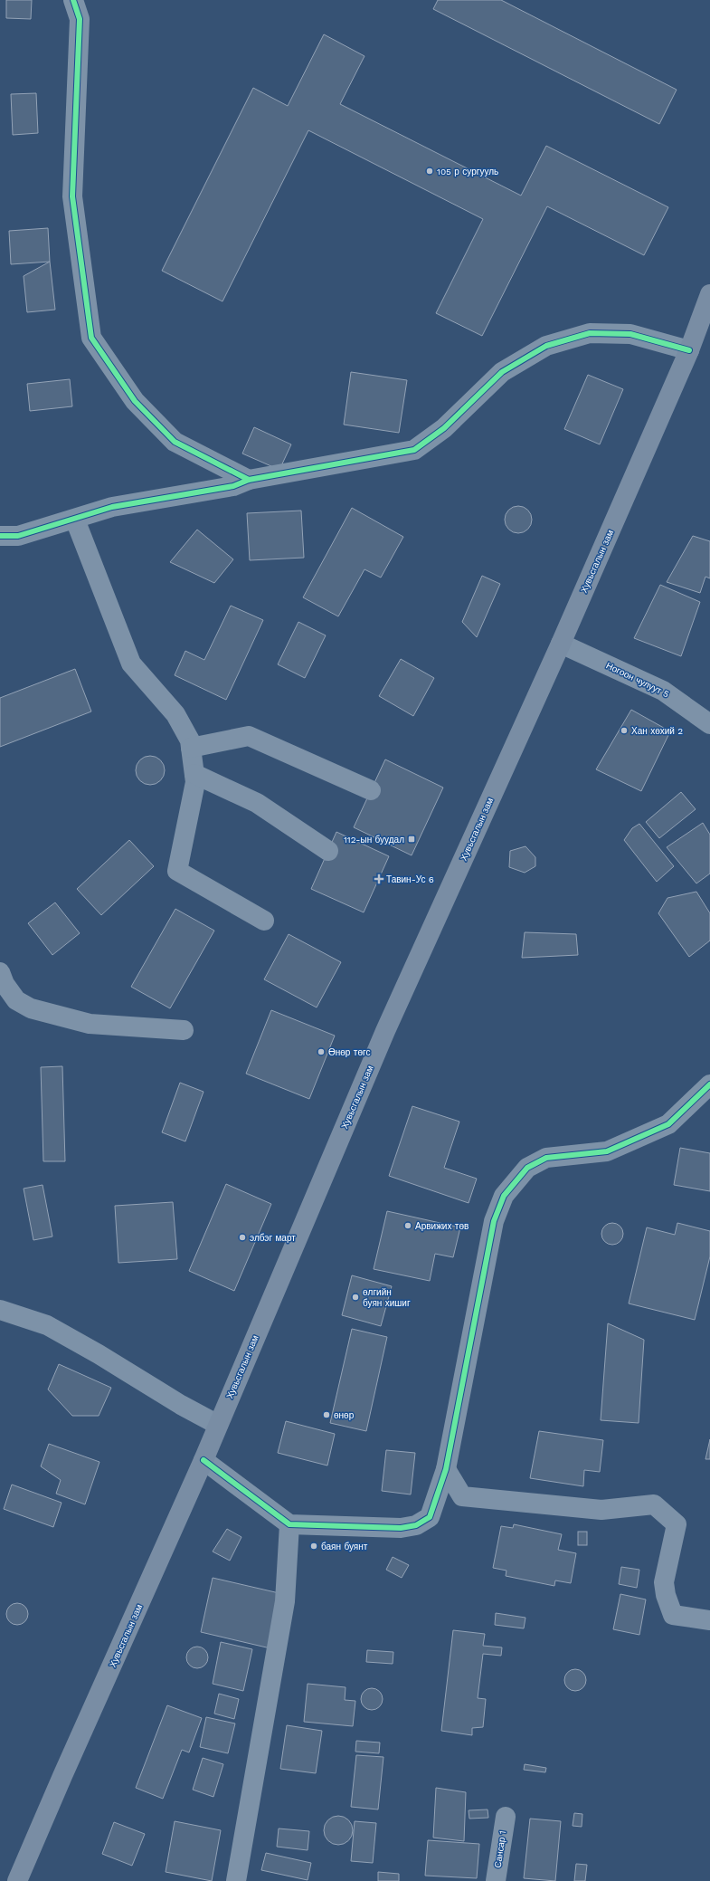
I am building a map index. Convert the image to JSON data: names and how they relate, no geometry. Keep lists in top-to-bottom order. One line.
{"streets":{"main road":["Хувьсгалын зам"],"street":["Ногоон чулуут 5","Сансар 1"]},"crossings":[["Хувьсгалын зам","Ногоон чулуут 5"]],"places":{"other":["105 р сургууль","Хан хөхий 2","Өнөр төгс","Арвижих төв","элбэг март","өлгийн буян хишиг","өнөр","баян буянт"],"transit":["112-ын буудал"],"health":["Тавин-Ус 6"]}}
